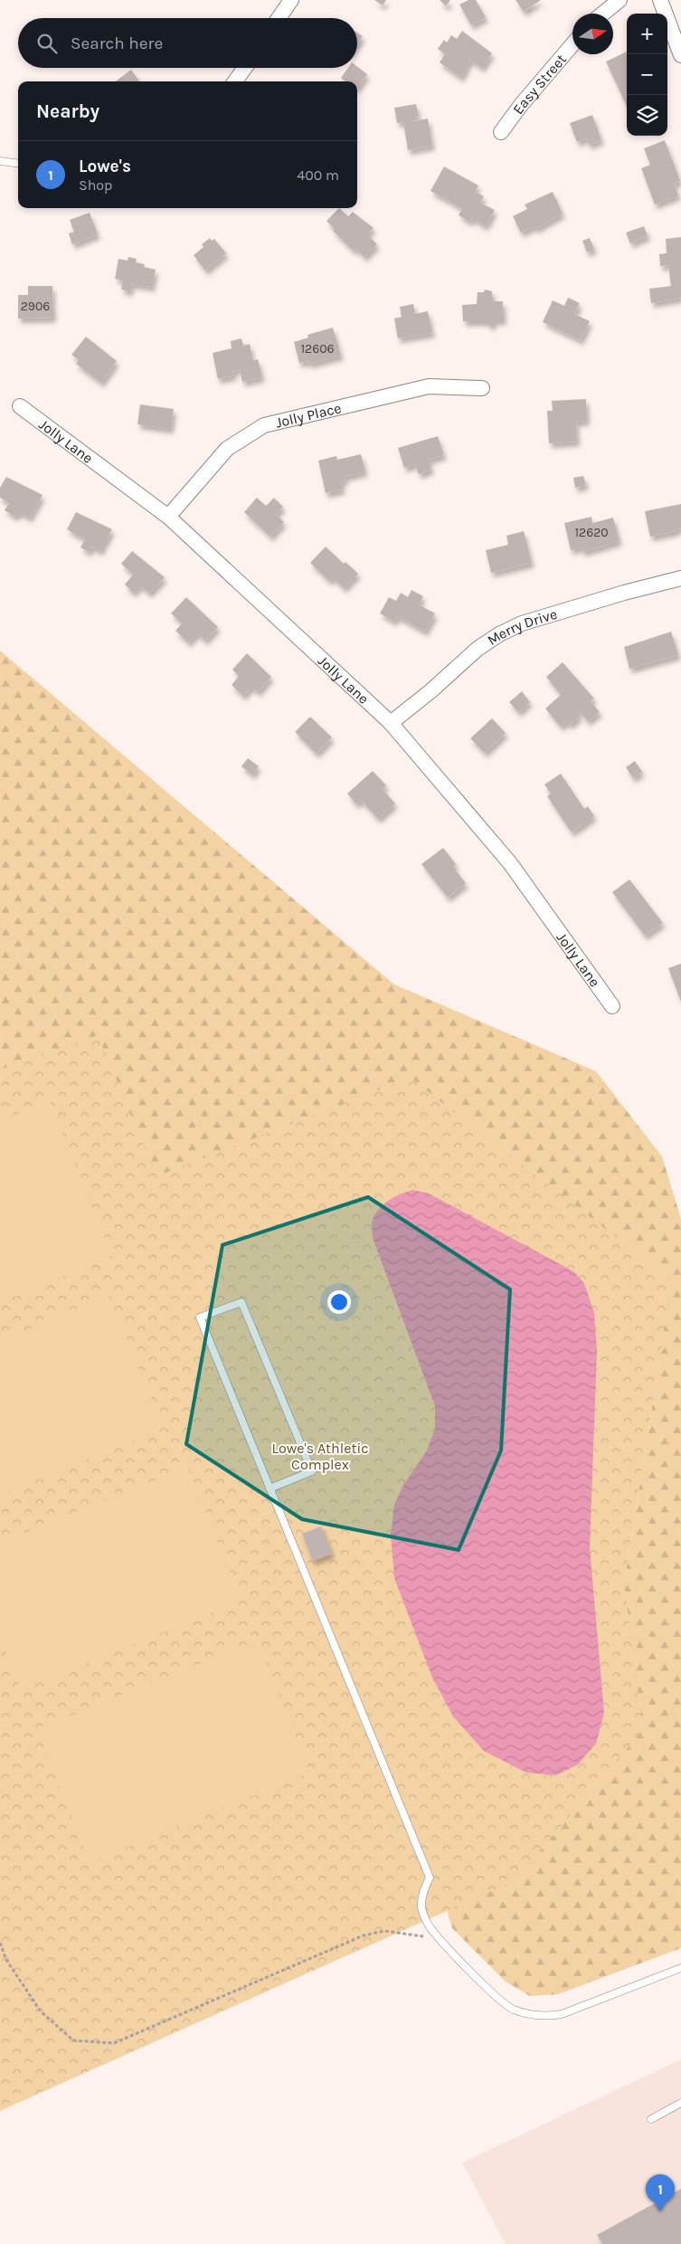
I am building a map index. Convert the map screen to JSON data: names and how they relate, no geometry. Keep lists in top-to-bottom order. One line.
{"streets":{"street":["Easy Street","Jolly Place","Jolly Lane","Merry Drive"]},"crossings":[["Jolly Place","Jolly Lane"],["Jolly Lane","Merry Drive"]],"parks":["Lowe's Athletic Complex"],"house_numbers":["2906","12606","12620"],"north":"right","page":{"map_buttons":["+","−"],"search":"Search here","heading":"Nearby","list":[{"mark":"1","name":"Lowe's","note":"Shop","value":"400 m"}],"pins":"1"}}
